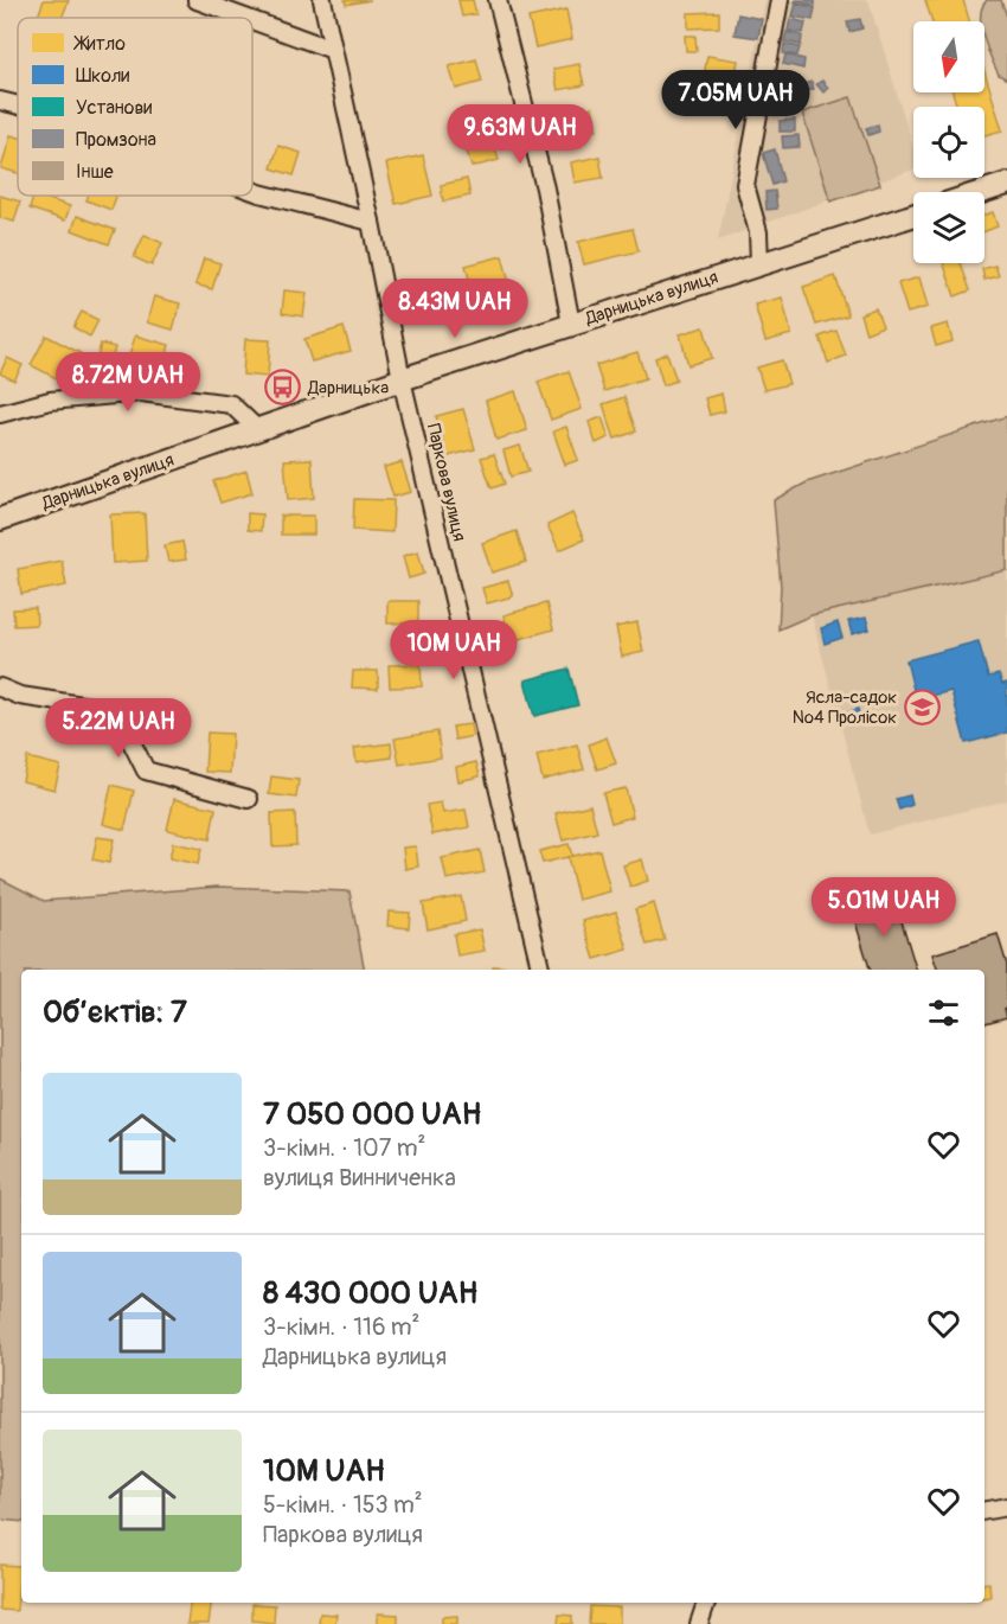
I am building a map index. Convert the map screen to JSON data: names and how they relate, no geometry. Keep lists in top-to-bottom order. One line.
{"streets":{"street":["Дарницька вулиця","Паркова вулиця"]},"crossings":[["Дарницька вулиця","Паркова вулиця"]],"places":{"bus stop":["Дарницька"],"school or university":["Ясла-садок №4 Пролісок"]},"legend":["Житло","Школи","Установи","Промзона","Інше"],"north":"bottom","page":{"price":["7.05M UAH","9.63M UAH","8.43M UAH","8.72M UAH","10M UAH","5.22M UAH","5.01M UAH"],"heading":"Об’єктів: 7","list":[{"name":"7 050 000 UAH","note":"3-кімн. · 107 m² · вулиця Винниченка"},{"name":"8 430 000 UAH","note":"3-кімн. · 116 m² · Дарницька вулиця"},{"name":"10M UAH","note":"5-кімн. · 153 m² · Паркова вулиця"}]}}
